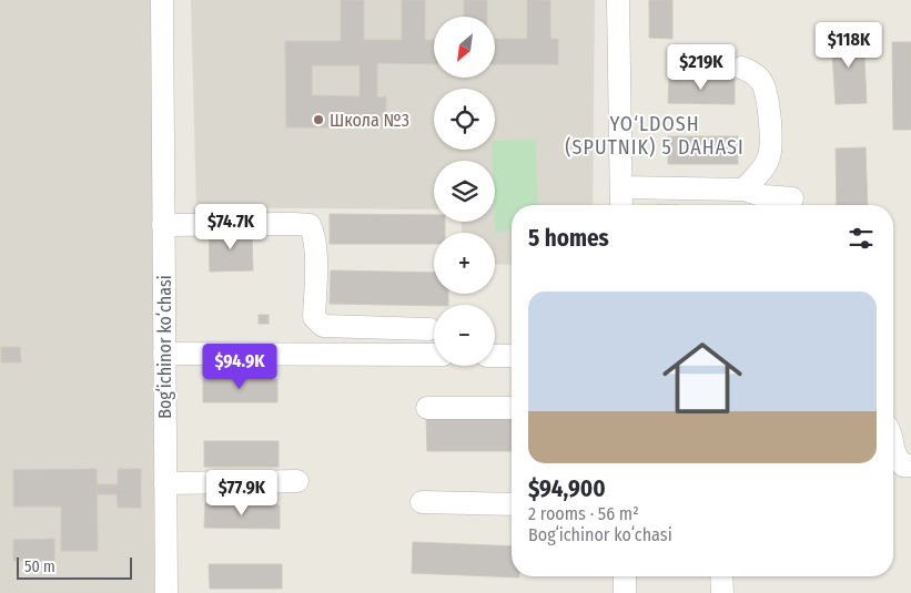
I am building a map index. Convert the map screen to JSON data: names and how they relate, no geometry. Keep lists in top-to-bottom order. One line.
{"streets":{"street":["Bogʻichinor koʻchasi"]},"districts":["YO‘LDOSH (SPUTNIK) 5 DAHASI"],"places":["Школа №3"],"scale_bar":"50 m","north":"bottom left","page":{"map_buttons":["+","−"],"price":["$118K","$219K","$74.7K","$94.9K","$77.9K"],"heading":"5 homes","list":[{"name":"$94,900","note":"2 rooms · 56 m² · Bogʻichinor koʻchasi"}],"scale":"50 m"}}
